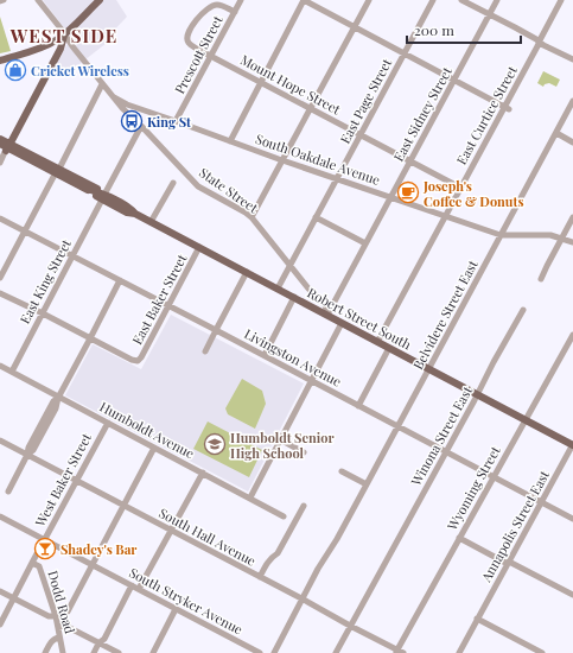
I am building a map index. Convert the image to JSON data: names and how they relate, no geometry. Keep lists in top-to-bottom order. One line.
{"streets":{"main road":["Robert Street South"],"street":["Prescott Street","Mount Hope Street","East Page Street","East Sidney Street","East Curtice Street","South Oakdale Avenue","State Street","East King Street","East Baker Street","Belvidere Street East","Livingston Avenue","Humboldt Avenue","Winona Street East","West Baker Street","Wyoming Street","Annapolis Street East","South Hall Avenue","South Stryker Avenue","Dodd Road"]},"crossings":[["Prescott Street","Mount Hope Street"],["Prescott Street","South Oakdale Avenue"],["Mount Hope Street","East Page Street"],["Mount Hope Street","East Sidney Street"],["Mount Hope Street","East Curtice Street"],["East Page Street","South Oakdale Avenue"],["East Page Street","State Street"],["East Page Street","Robert Street South"],["East Sidney Street","South Oakdale Avenue"],["East Sidney Street","State Street"],["East Sidney Street","Robert Street South"],["East Curtice Street","South Oakdale Avenue"],["East Curtice Street","Robert Street South"],["South Oakdale Avenue","State Street"],["South Oakdale Avenue","Belvidere Street East"],["State Street","Robert Street South"],["East King Street","Livingston Avenue"],["East King Street","Humboldt Avenue"],["East Baker Street","Robert Street South"],["East Baker Street","Livingston Avenue"],["Belvidere Street East","Robert Street South"],["Belvidere Street East","Livingston Avenue"],["Belvidere Street East","South Hall Avenue"],["Robert Street South","Winona Street East"],["Robert Street South","Wyoming Street"],["Robert Street South","Annapolis Street East"],["Livingston Avenue","Winona Street East"],["Livingston Avenue","Wyoming Street"],["Livingston Avenue","Annapolis Street East"],["Humboldt Avenue","West Baker Street"],["Winona Street East","South Hall Avenue"],["West Baker Street","South Hall Avenue"],["West Baker Street","South Stryker Avenue"],["West Baker Street","Dodd Road"],["Wyoming Street","South Hall Avenue"]],"districts":["WEST SIDE"],"places":{"shop":["Cricket Wireless"],"bus stop":["King St"],"cafe":["Joseph's Coffee & Donuts"],"school or university":["Humboldt Senior High School"],"bar":["Shadey's Bar"]},"scale_bar":"200 m"}
